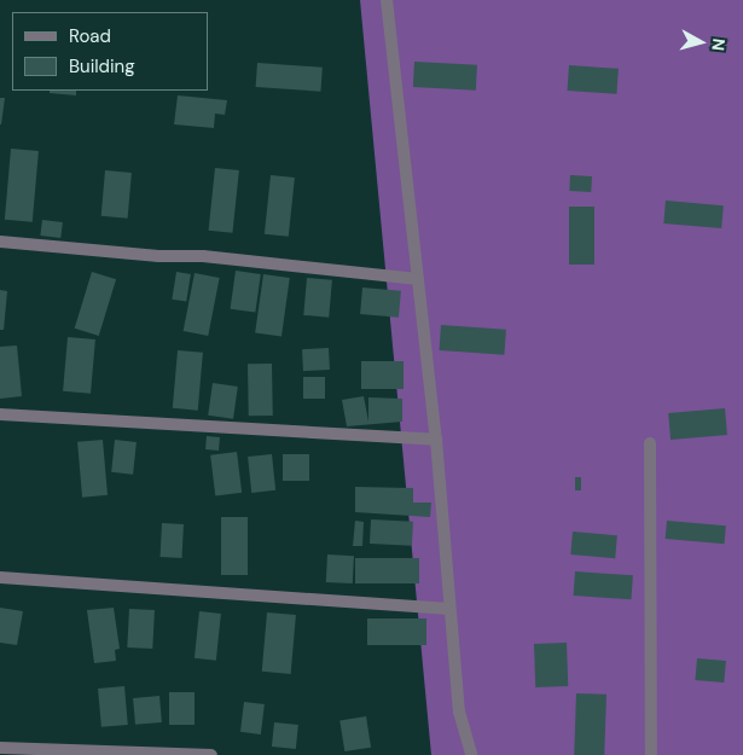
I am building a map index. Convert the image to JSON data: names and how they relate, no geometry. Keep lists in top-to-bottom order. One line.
{"legend":["Road","Building"],"north":"right"}
